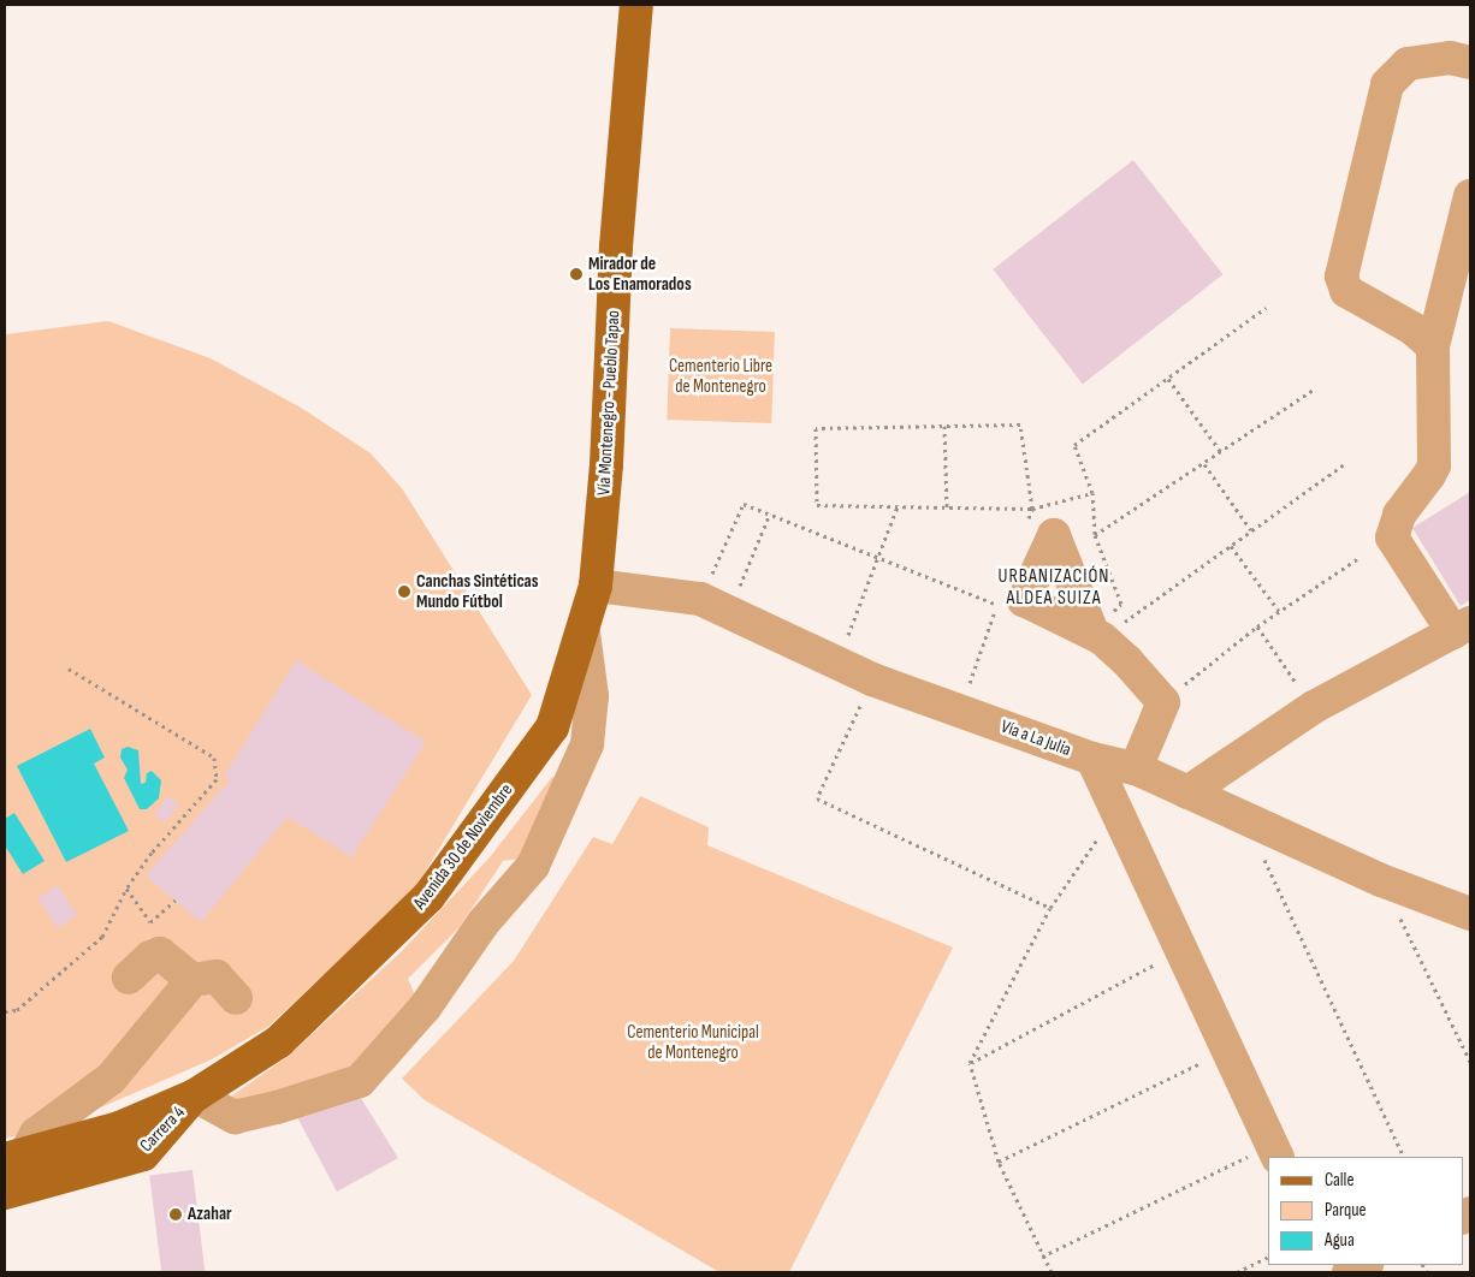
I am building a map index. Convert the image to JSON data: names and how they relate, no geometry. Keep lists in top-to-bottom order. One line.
{"streets":{"main road":["Vía Montenegro - Pueblo Tapao","Avenida 30 de Noviembre","Carrera 4"],"street":["Vía a La Julia"]},"crossings":[["Vía Montenegro - Pueblo Tapao","Vía a La Julia"],["Vía Montenegro - Pueblo Tapao","Avenida 30 de Noviembre"],["Vía a La Julia","Avenida 30 de Noviembre"],["Avenida 30 de Noviembre","Carrera 4"]],"districts":["URBANIZACIÓN ALDEA SUIZA"],"parks":["Cementerio Libre de Montenegro","Cementerio Municipal de Montenegro"],"places":["Mirador de Los Enamorados","Canchas Sintéticas Mundo Fútbol","Azahar"],"legend":["Calle","Parque","Agua"]}
